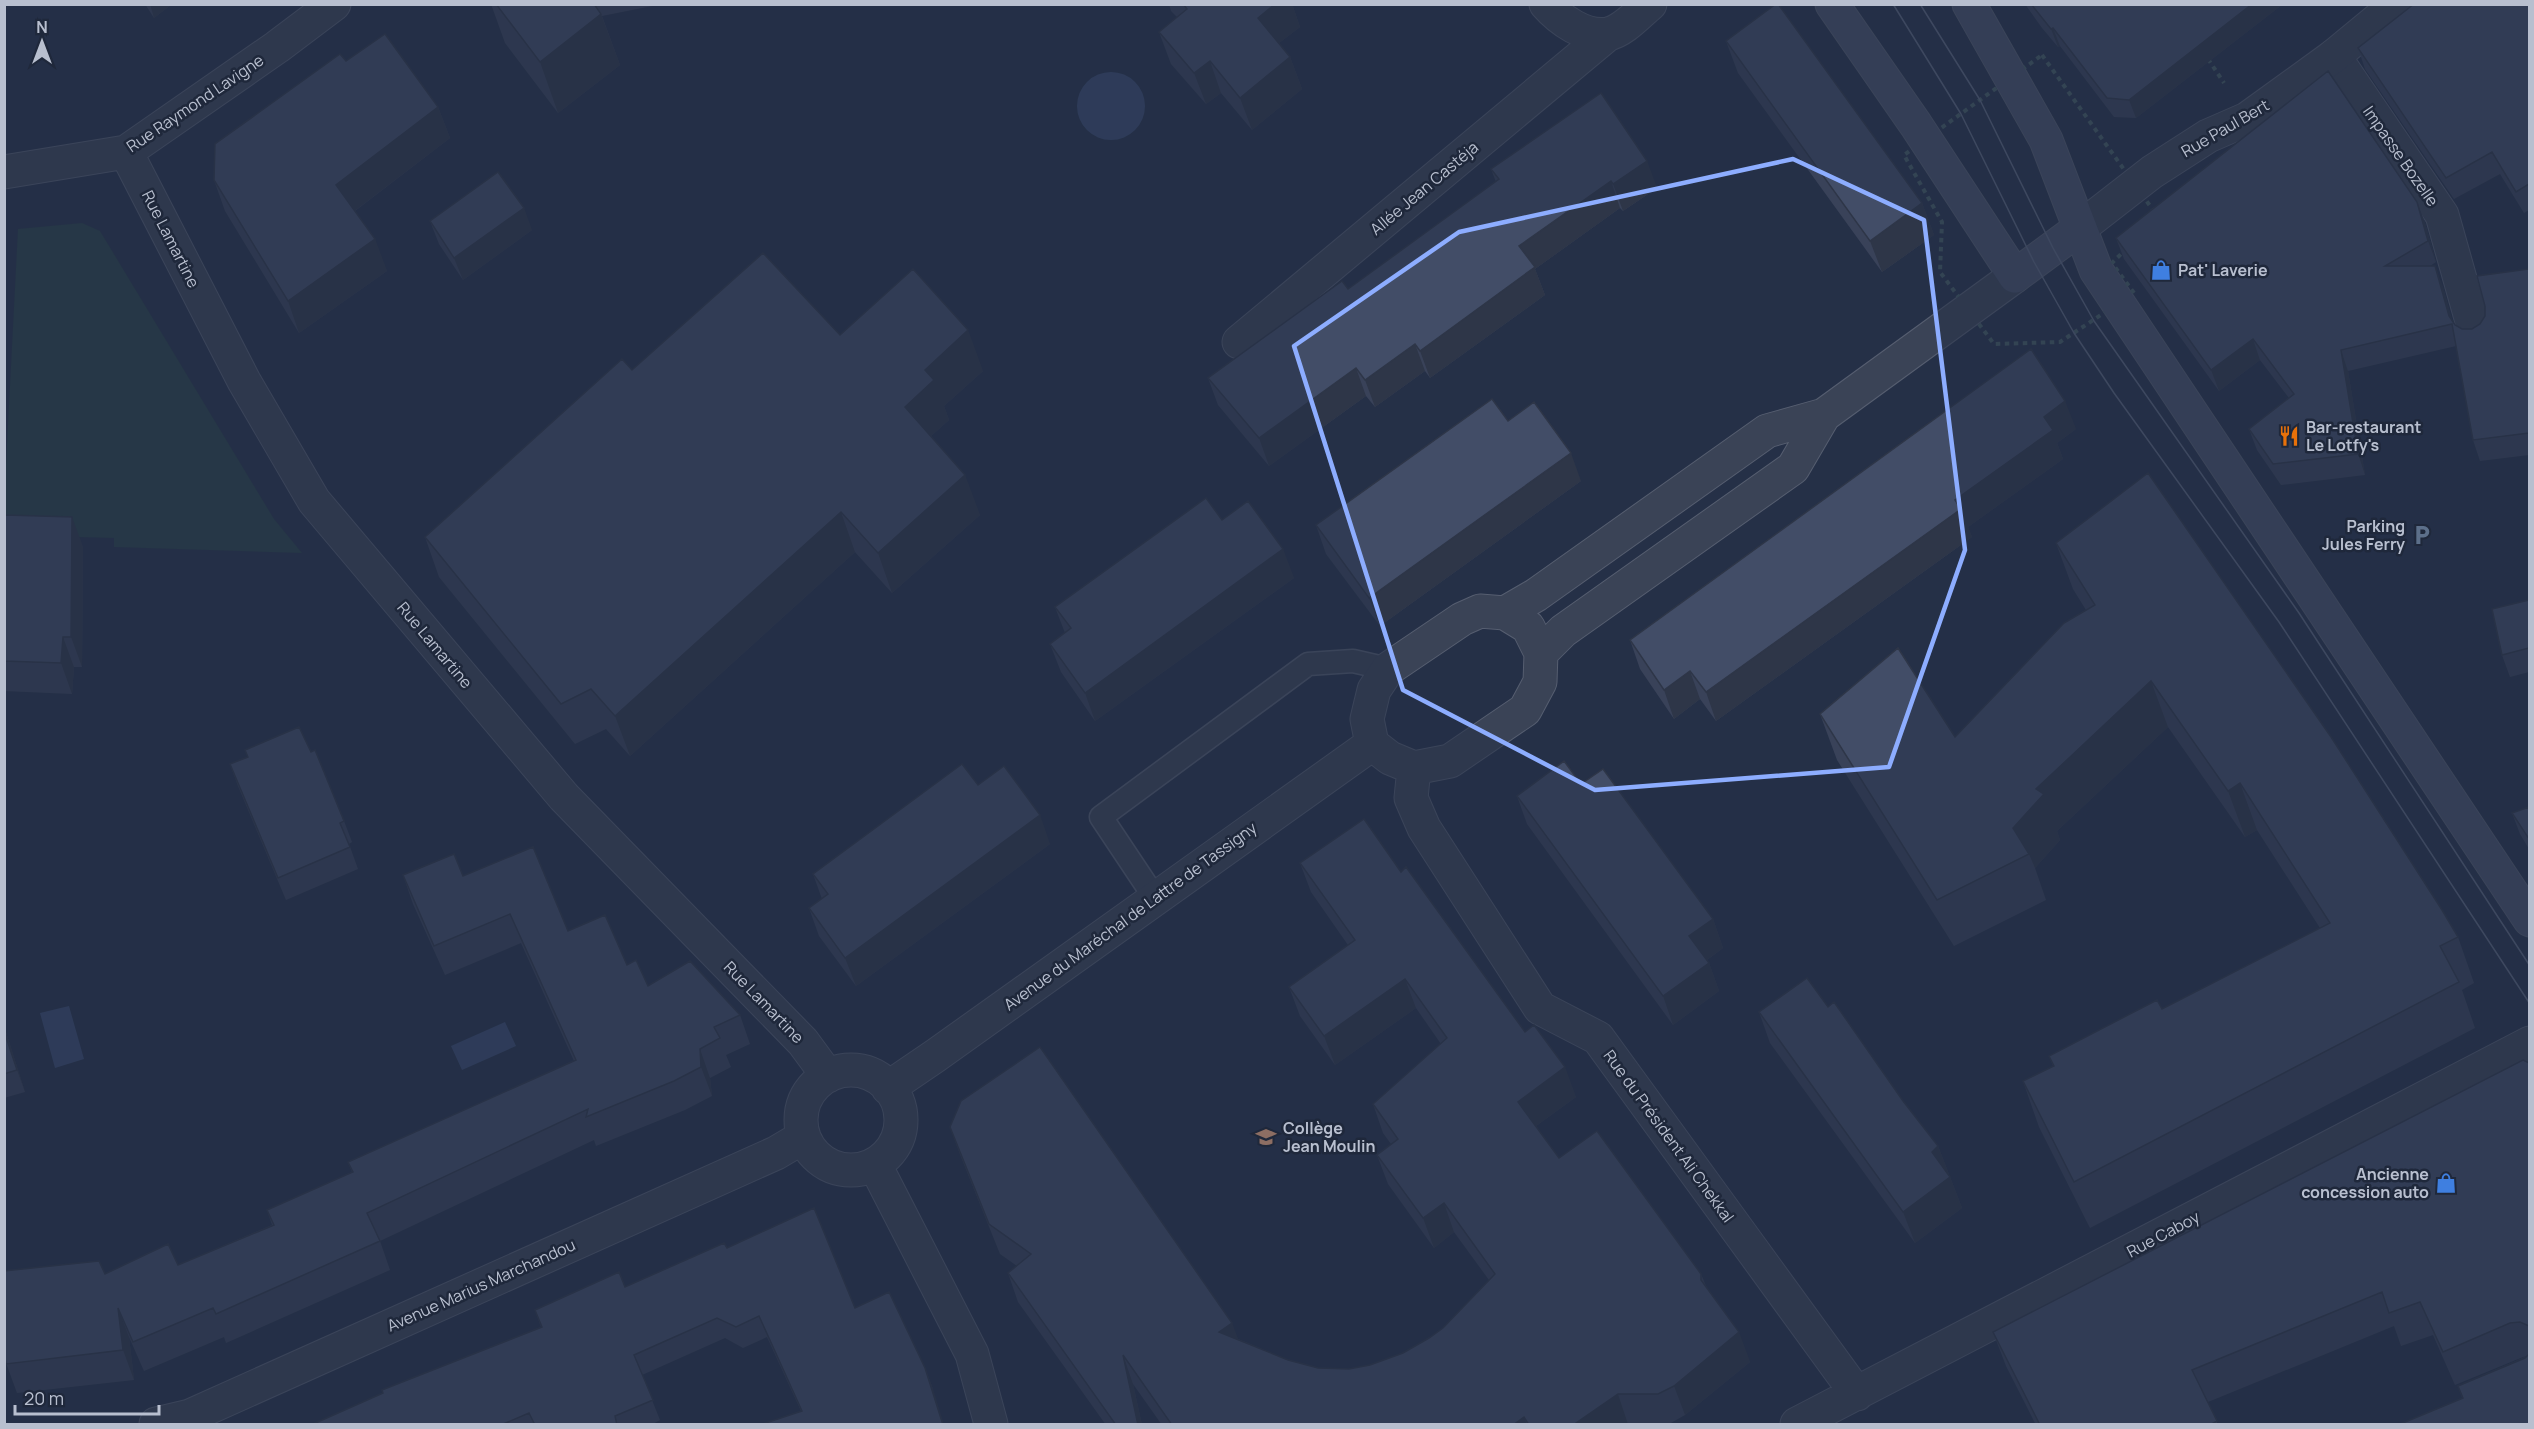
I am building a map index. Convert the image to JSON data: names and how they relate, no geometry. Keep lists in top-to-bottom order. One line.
{"streets":{"street":["Rue Raymond Lavigne","Rue Paul Bert","Impasse Bozelle","Allée Jean Castéja","Rue Lamartine","Avenue du Maréchal de Lattre de Tassigny","Rue du Président Ali Chekkal","Rue Caboy","Avenue Marius Marchandou"]},"crossings":[["Rue Raymond Lavigne","Rue Lamartine"],["Rue Paul Bert","Impasse Bozelle"],["Rue Lamartine","Avenue du Maréchal de Lattre de Tassigny"],["Rue Lamartine","Avenue Marius Marchandou"],["Avenue du Maréchal de Lattre de Tassigny","Rue du Président Ali Chekkal"],["Avenue du Maréchal de Lattre de Tassigny","Avenue Marius Marchandou"],["Rue du Président Ali Chekkal","Rue Caboy"]],"places":{"shop":["Pat' Laverie","Ancienne concession auto"],"restaurant":["Bar-restaurant Le Lotfy's"],"parking":["Parking Jules Ferry"],"school or university":["Collège Jean Moulin"]},"scale_bar":"20 m","north":"top"}
